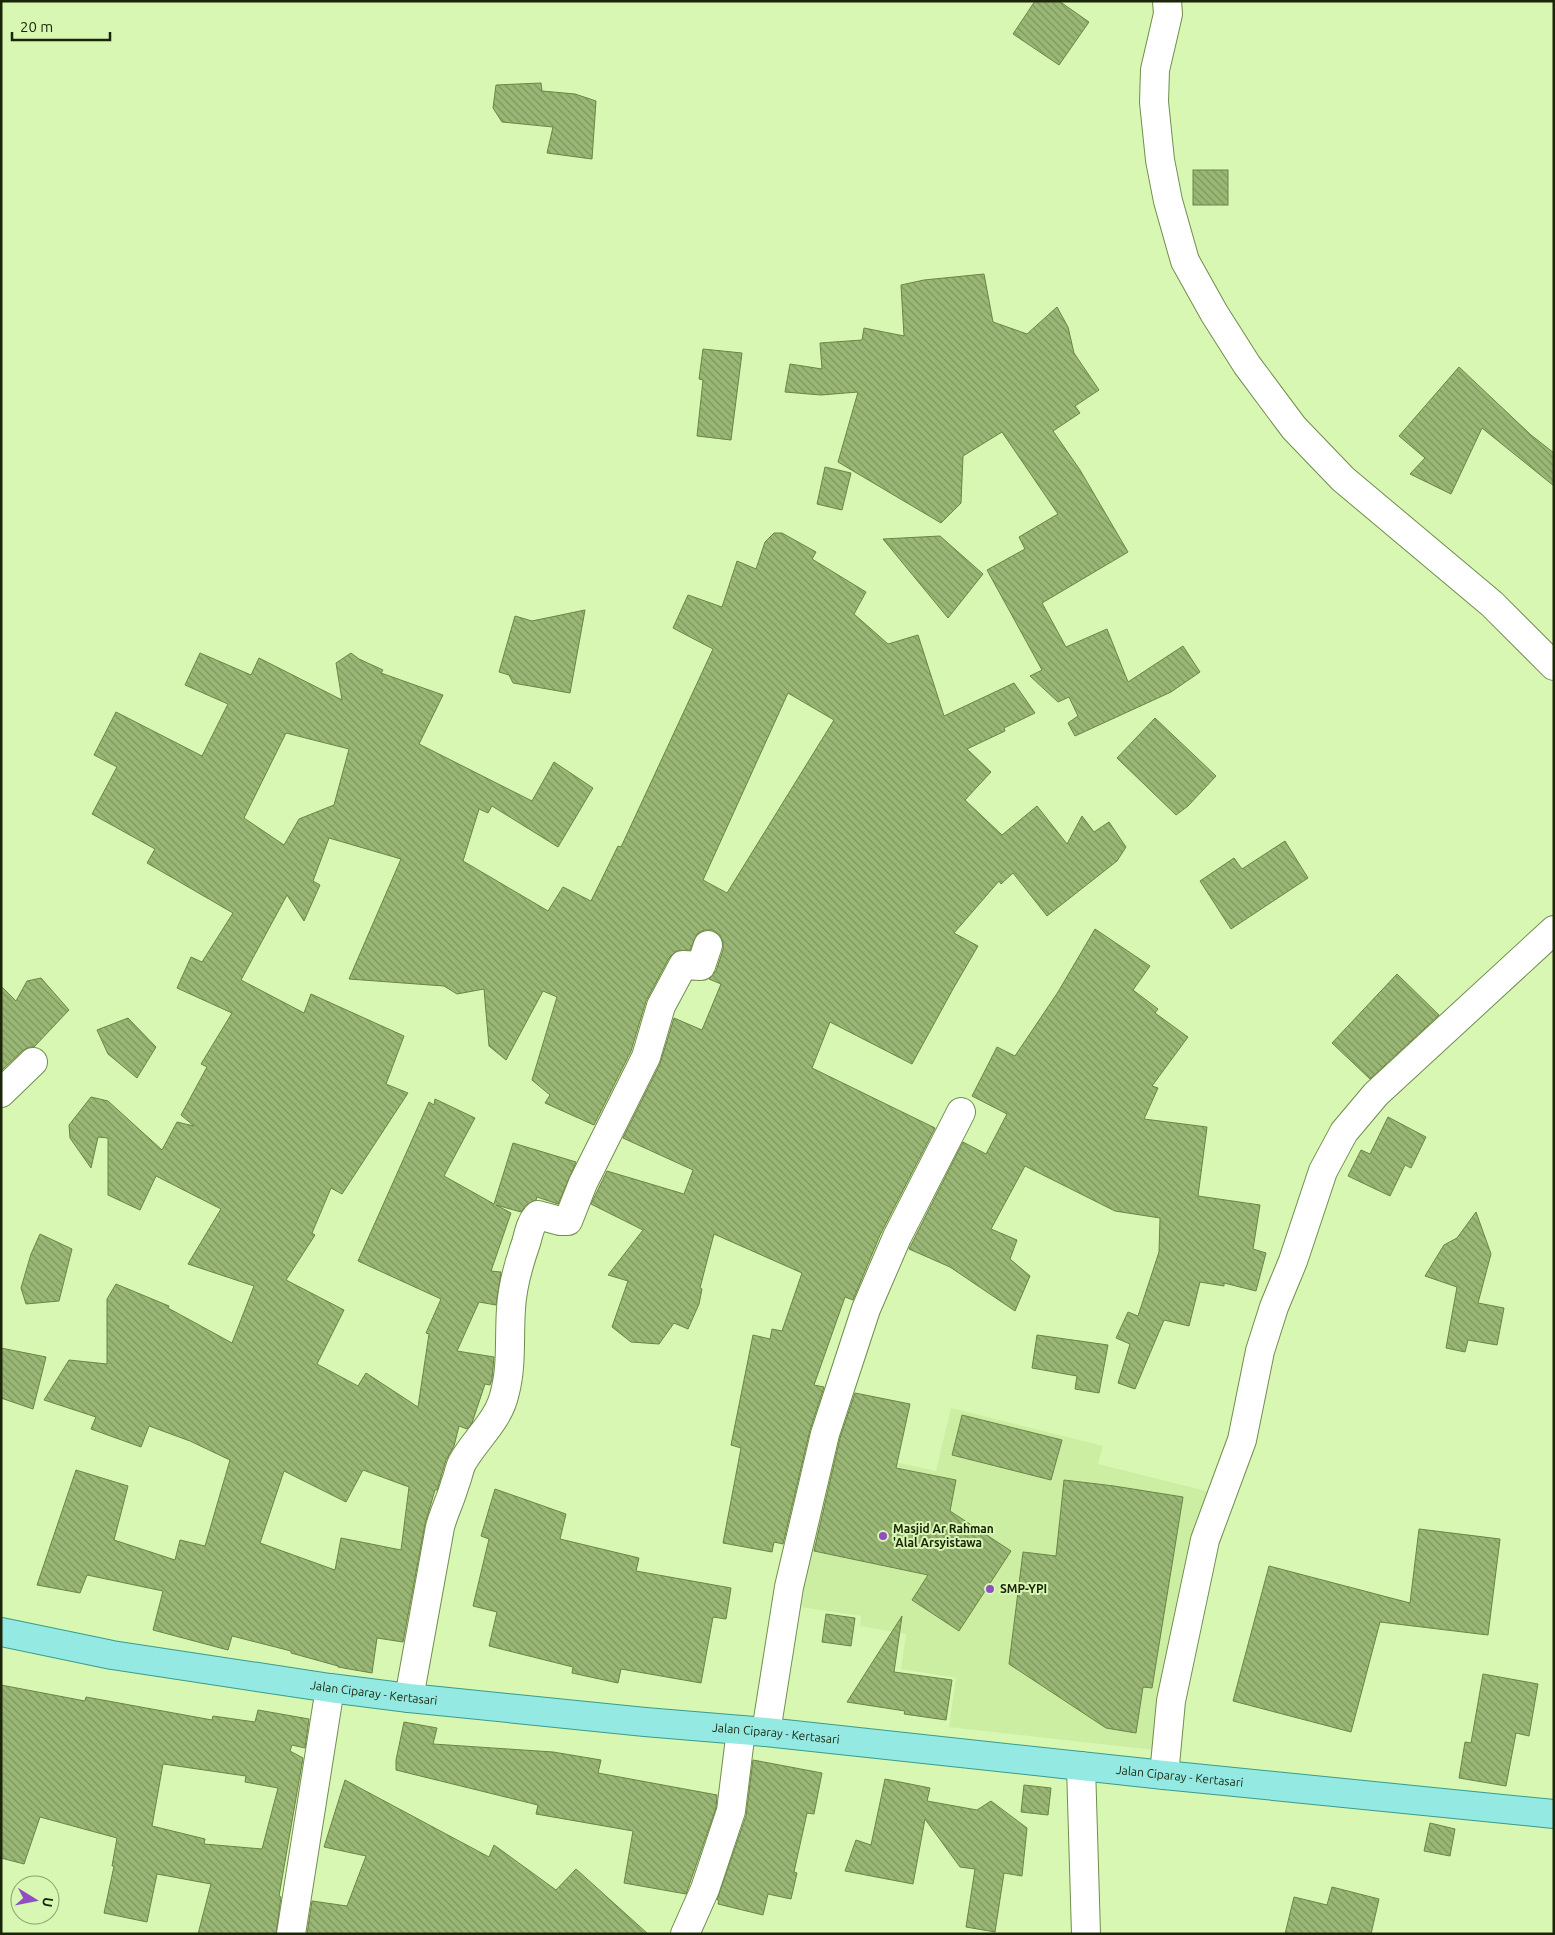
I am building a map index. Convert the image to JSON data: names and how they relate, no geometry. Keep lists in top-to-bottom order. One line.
{"streets":{"main road":["Jalan Ciparay - Kertasari"]},"places":["Masjid Ar Rahman 'Alal Arsyistawa","SMP-YPI"],"scale_bar":"20 m","north":"right"}
